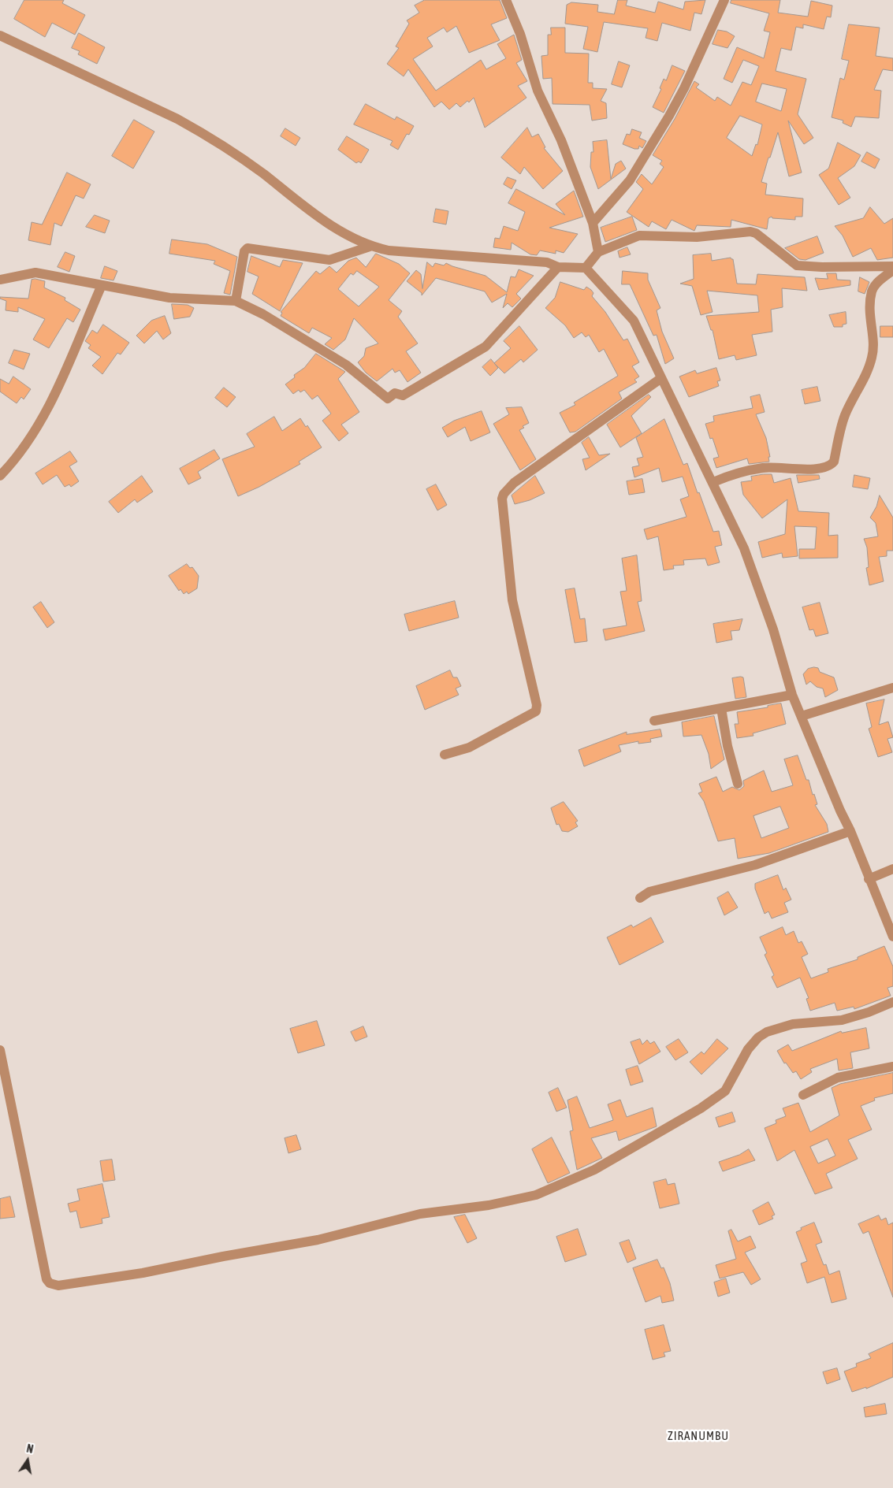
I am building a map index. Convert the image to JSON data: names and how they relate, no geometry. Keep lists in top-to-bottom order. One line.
{"districts":["ZIRANUMBU"],"north":"top"}
